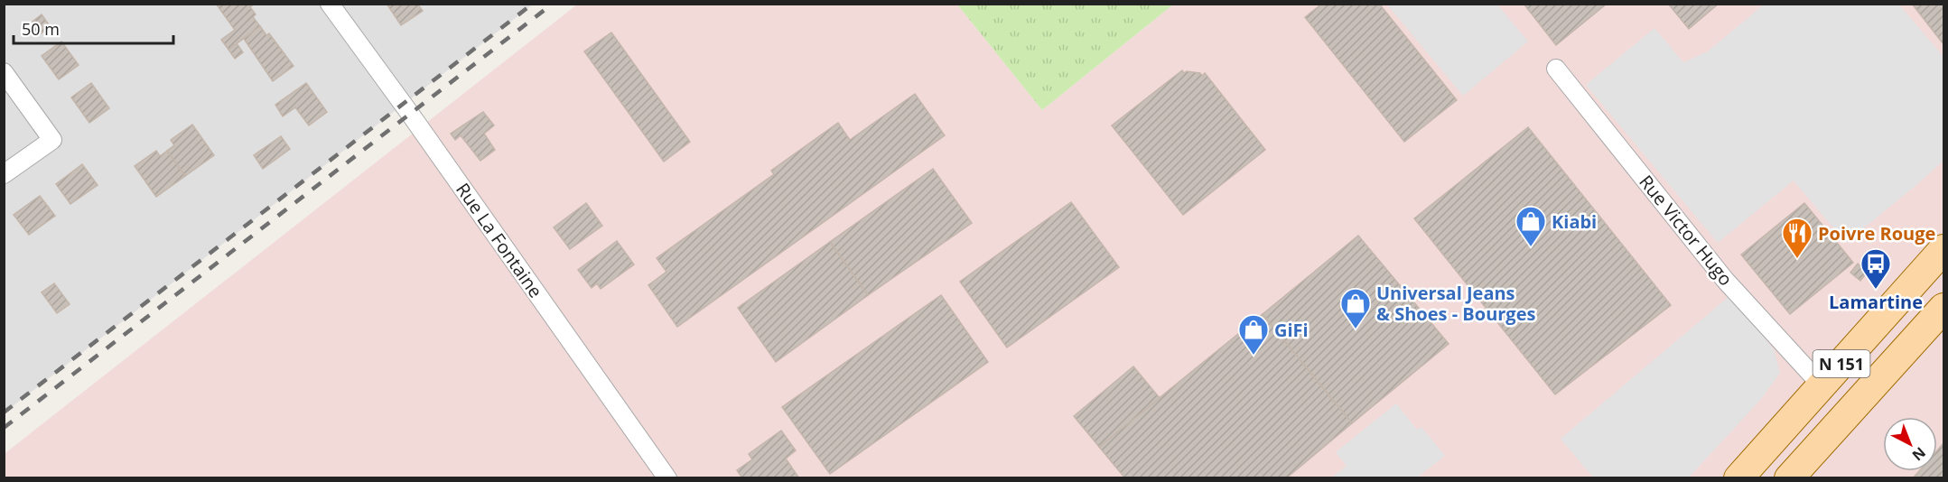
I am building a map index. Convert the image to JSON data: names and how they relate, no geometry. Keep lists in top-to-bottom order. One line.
{"streets":{"main road":["N 151"],"street":["Rue Victor Hugo","Rue La Fontaine"]},"crossings":[["Rue Victor Hugo","N 151"]],"places":{"shop":["Kiabi","Universal Jeans & Shoes - Bourges","GiFi"],"restaurant":["Poivre Rouge"],"bus stop":["Lamartine"]},"scale_bar":"50 m","north":"bottom right"}
